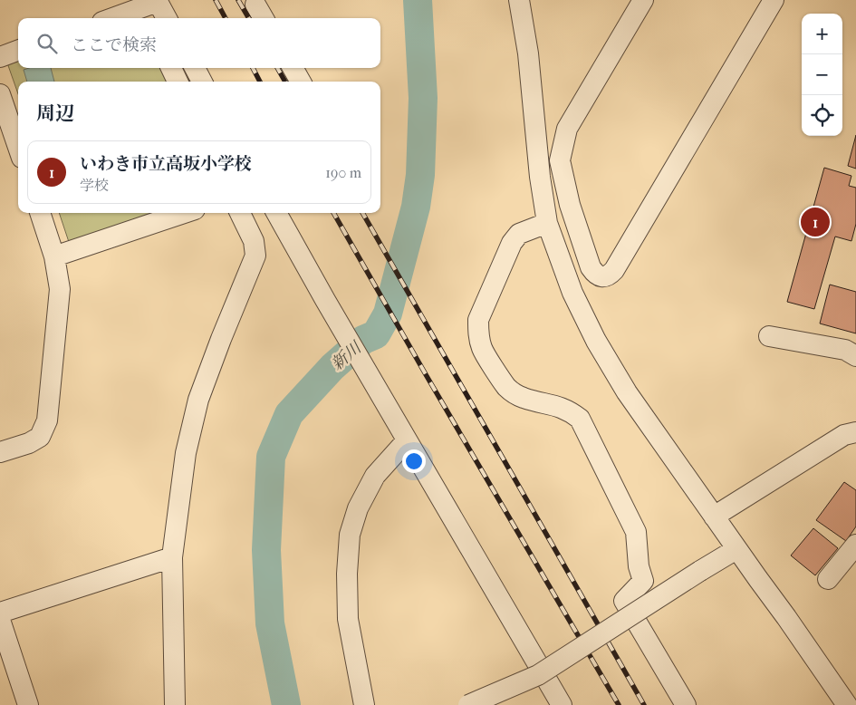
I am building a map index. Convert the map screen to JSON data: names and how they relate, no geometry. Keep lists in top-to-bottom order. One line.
{"water":["新川"],"page":{"map_buttons":["+","−"],"search":"ここで検索","heading":"周辺","list":[{"mark":"1","name":"いわき市立高坂小学校","note":"学校","value":"190 m"}],"pins":"1"}}
